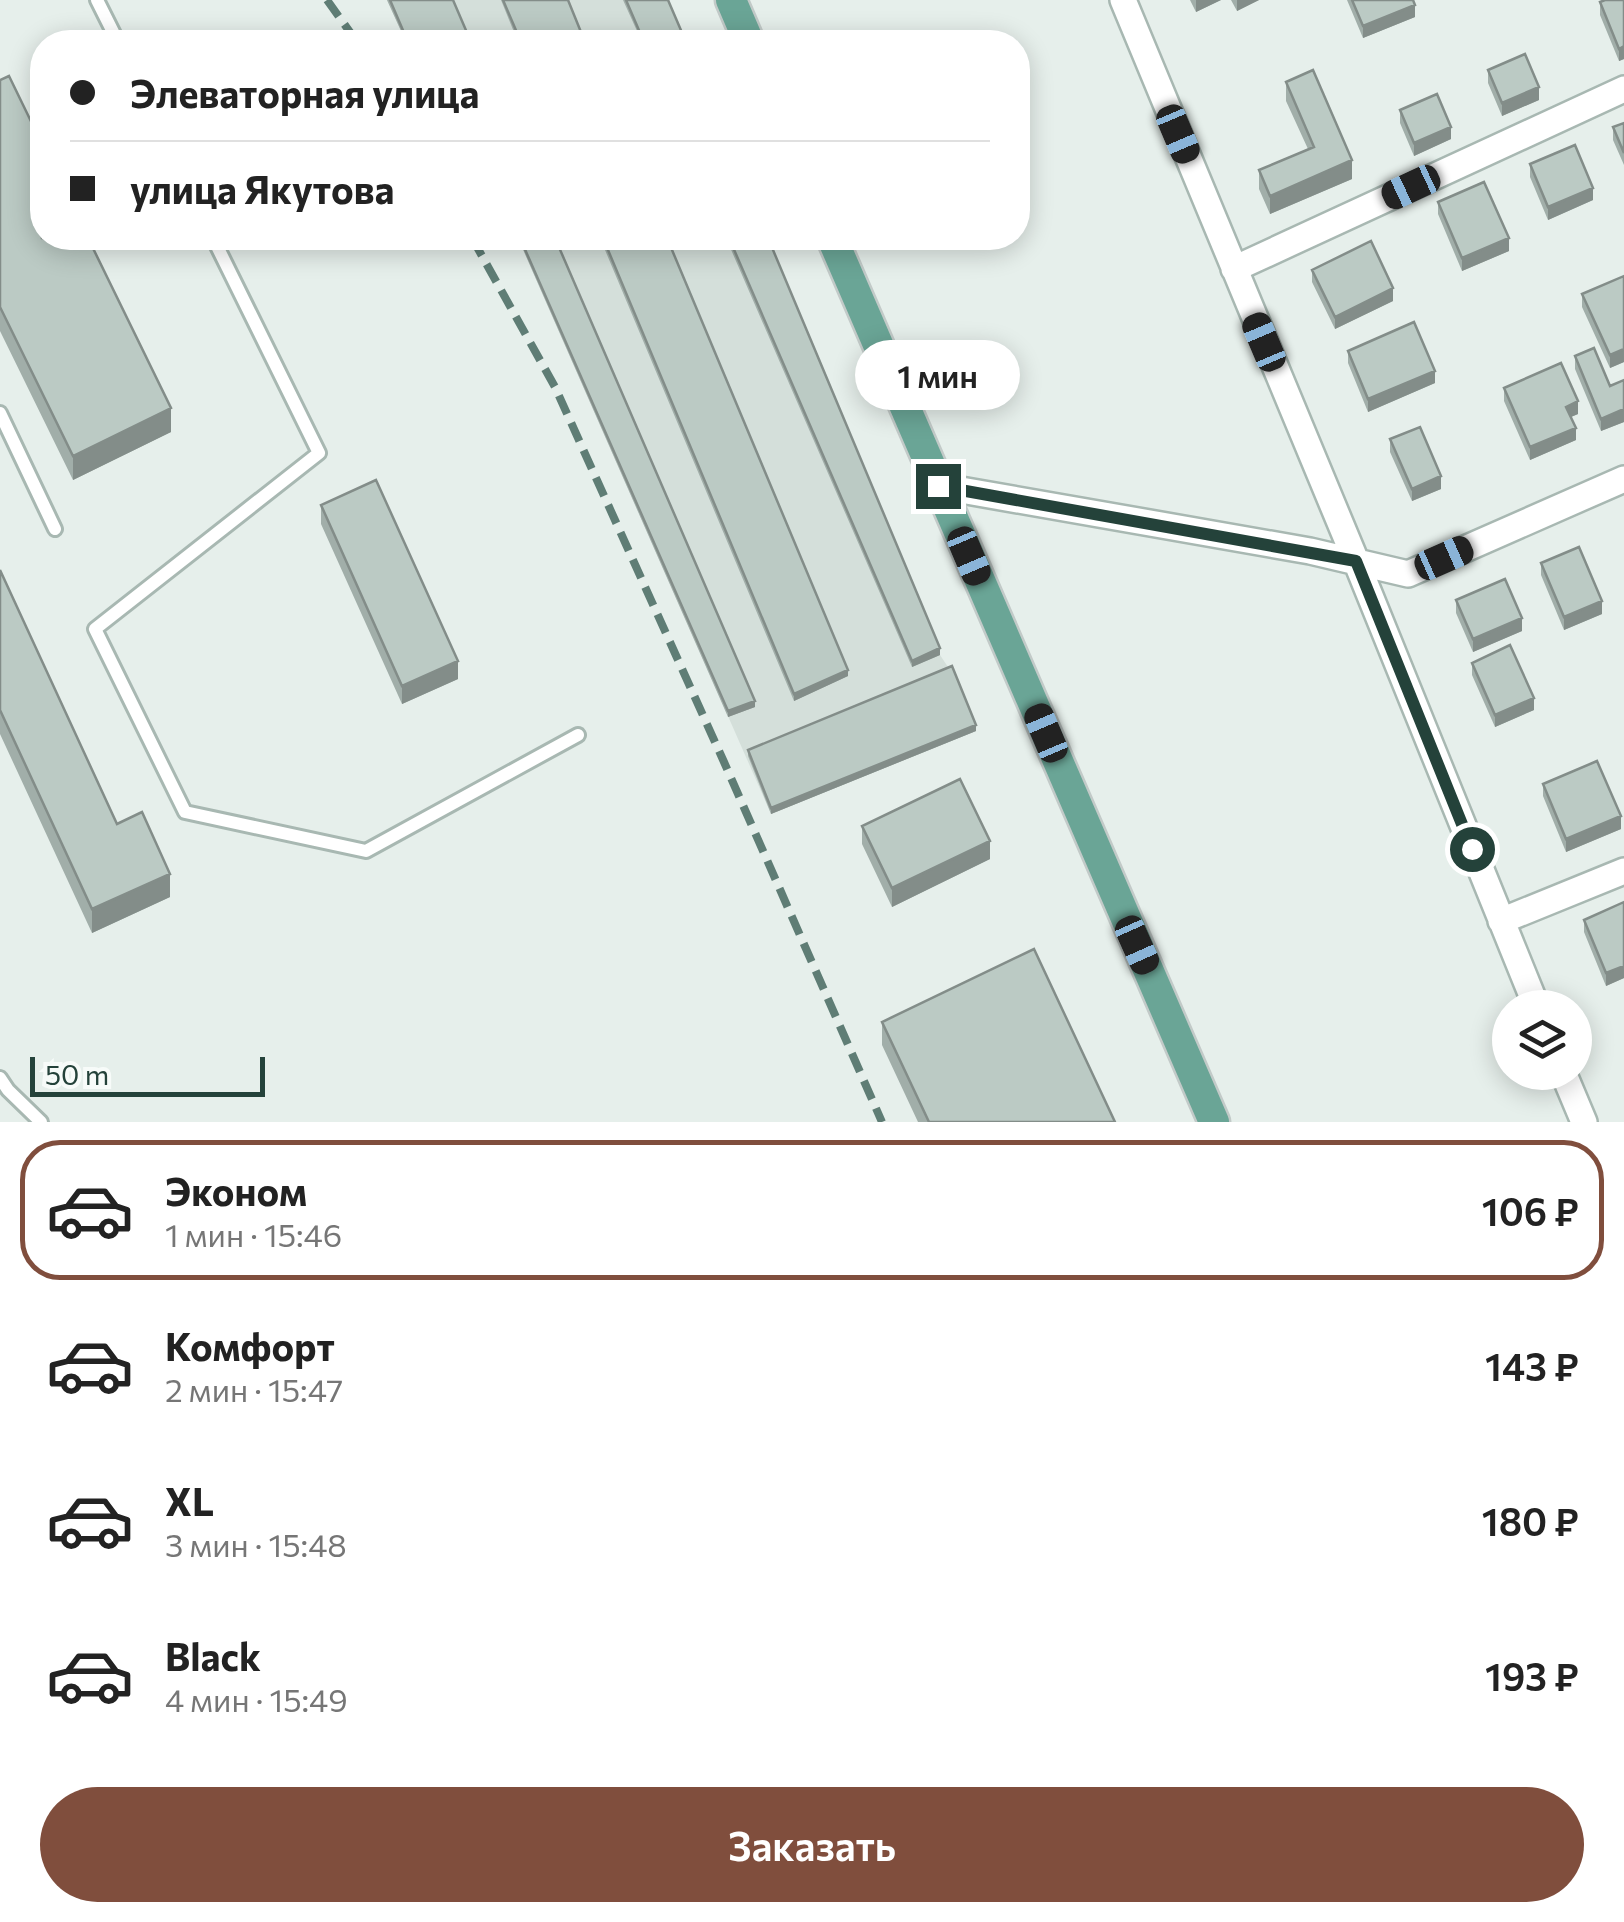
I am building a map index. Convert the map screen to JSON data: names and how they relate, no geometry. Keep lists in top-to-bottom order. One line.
{"scale_bar":"50 m","page":{"banner":["Элеваторная улица","улица Якутова"],"bubble":"1 мин","scale":"50 m","list":[{"name":"Эконом","note":"1 мин · 15:46","value":"106 ₽"},{"name":"Комфорт","note":"2 мин · 15:47","value":"143 ₽"},{"name":"XL","note":"3 мин · 15:48","value":"180 ₽"},{"name":"Black","note":"4 мин · 15:49","value":"193 ₽"}],"buttons":"Заказать"}}
